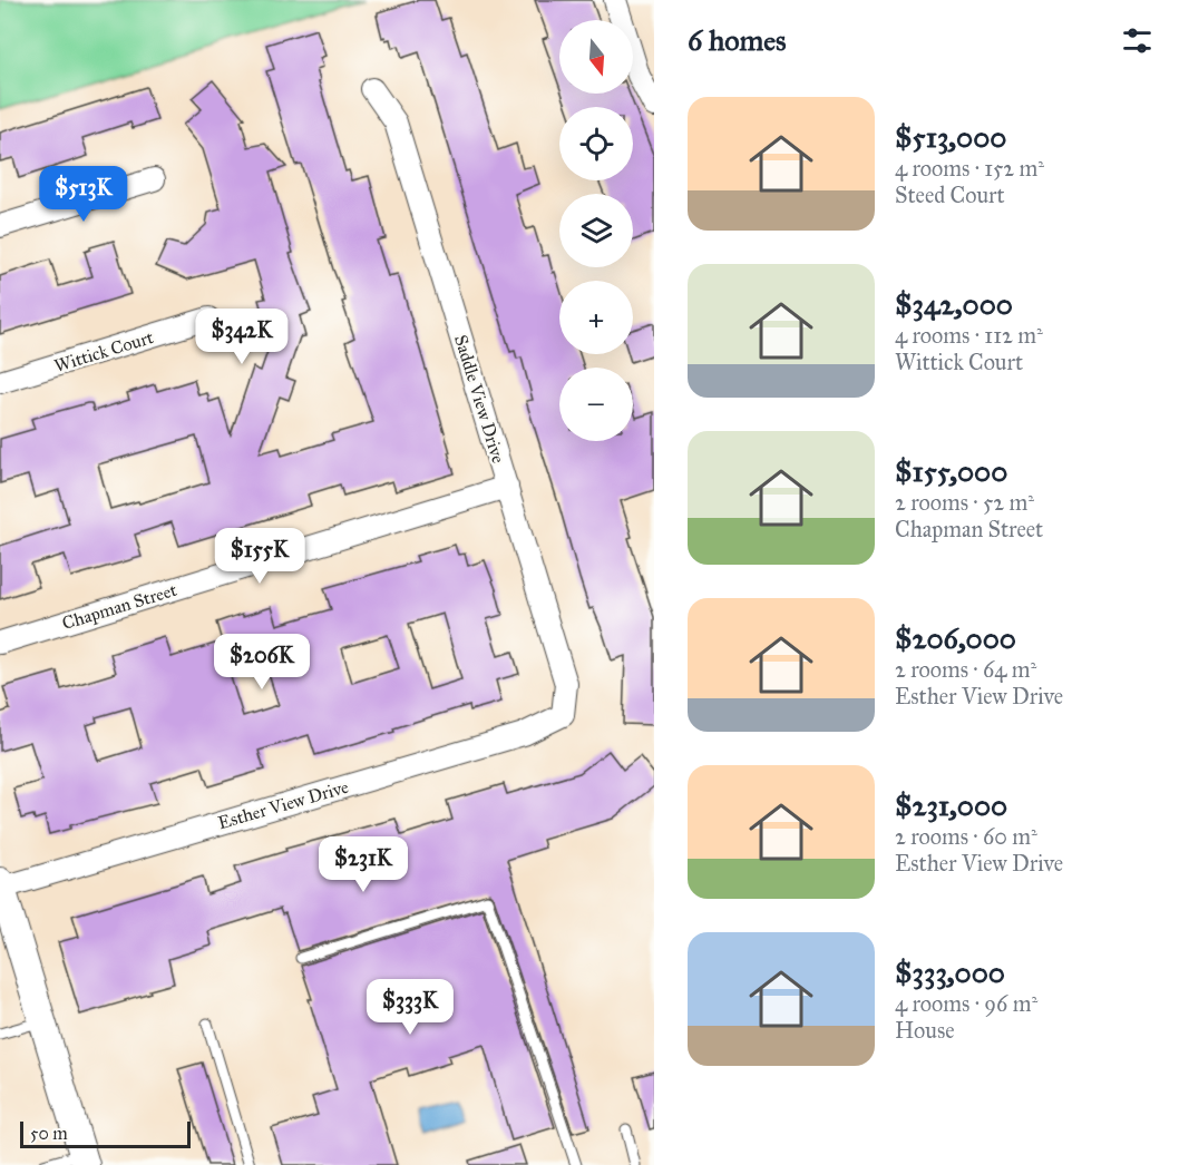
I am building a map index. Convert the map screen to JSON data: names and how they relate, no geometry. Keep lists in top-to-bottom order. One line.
{"streets":{"street":["Wittick Court","Saddle View Drive","Chapman Street","Esther View Drive"]},"crossings":[["Saddle View Drive","Chapman Street"],["Saddle View Drive","Esther View Drive"]],"scale_bar":"50 m","north":"bottom","page":{"heading":"6 homes","map_buttons":["+","−"],"list":[{"name":"$513,000","note":"4 rooms · 152 m² · Steed Court"},{"name":"$342,000","note":"4 rooms · 112 m² · Wittick Court"},{"name":"$155,000","note":"2 rooms · 52 m² · Chapman Street"},{"name":"$206,000","note":"2 rooms · 64 m² · Esther View Drive"},{"name":"$231,000","note":"2 rooms · 60 m² · Esther View Drive"},{"name":"$333,000","note":"4 rooms · 96 m² · House"}],"price":["$513K","$342K","$155K","$206K","$231K","$333K"],"scale":"50 m"}}
